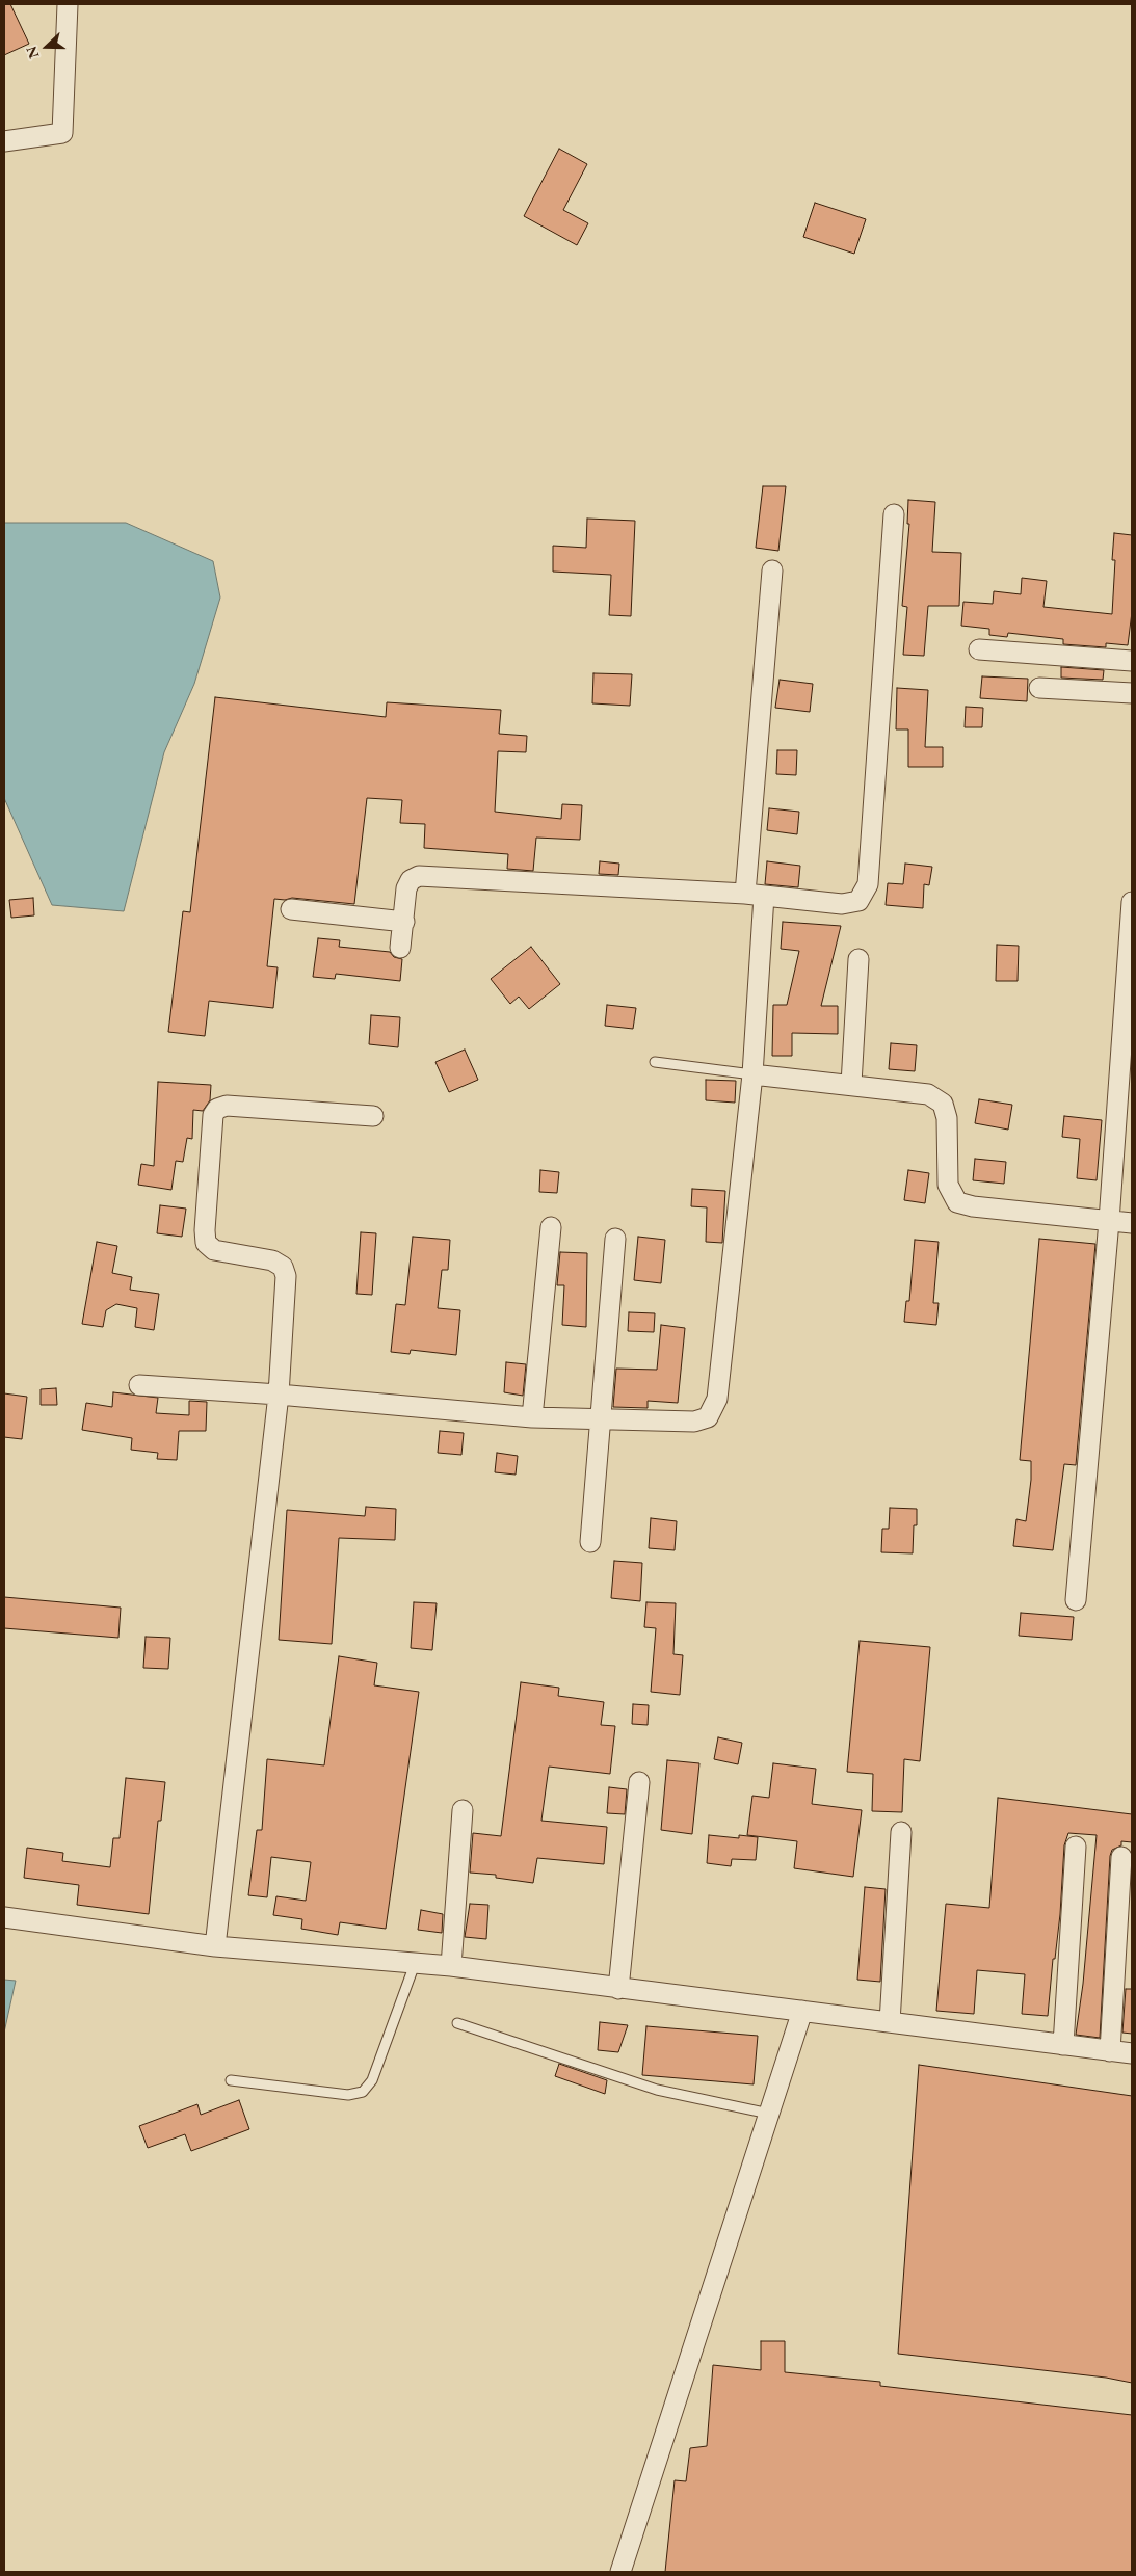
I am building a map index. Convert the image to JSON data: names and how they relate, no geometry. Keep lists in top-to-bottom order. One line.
{"north":"left"}
